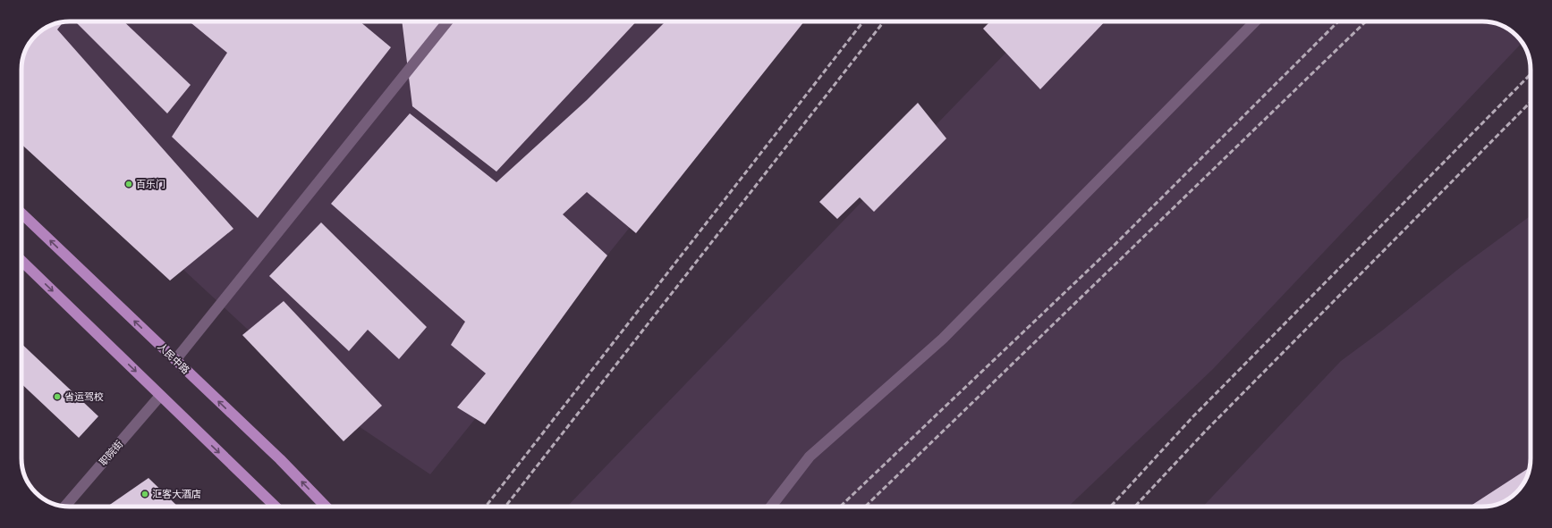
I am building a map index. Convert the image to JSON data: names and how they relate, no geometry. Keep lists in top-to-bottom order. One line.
{"streets":{"main road":["人民中路"],"street":["职院街"]},"places":["百乐门","省运驾校","汇客大酒店"]}
